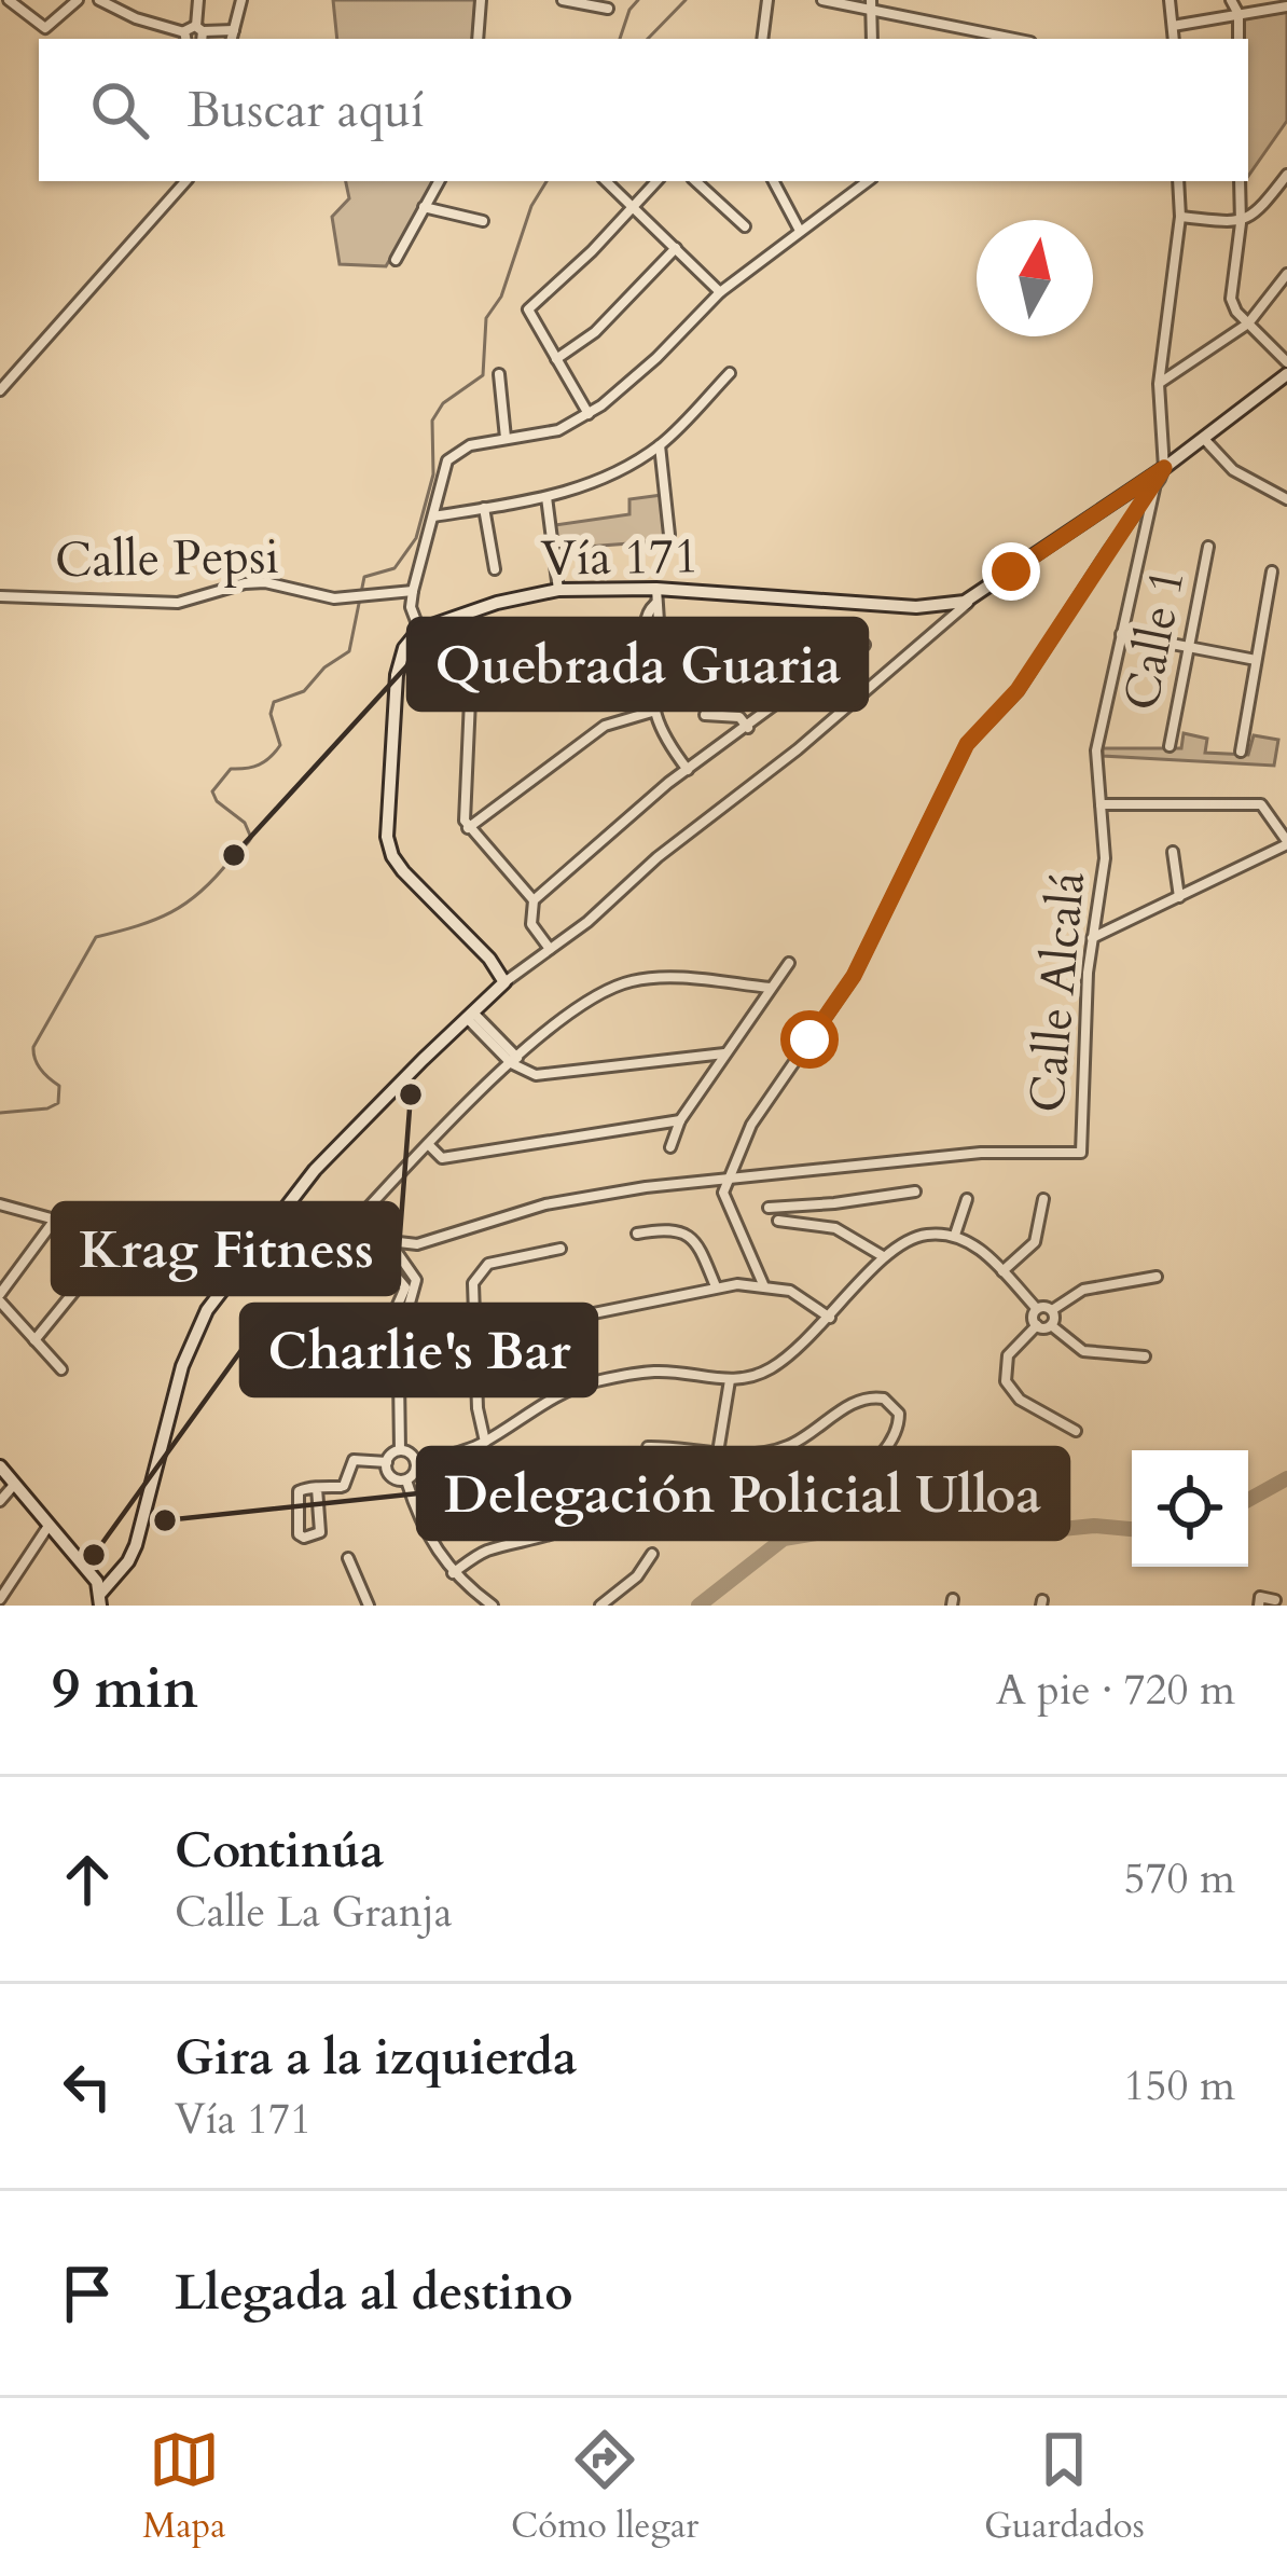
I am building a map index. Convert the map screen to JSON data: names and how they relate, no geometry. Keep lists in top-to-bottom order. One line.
{"streets":{"main road":["Vía 171"],"street":["Calle Pepsi","Calle 1","Calle Alcalá"]},"places":["Quebrada Guaria","Krag Fitness","Delegación Policial Ulloa","Charlie's Bar"],"north":"top","page":{"search":"Buscar aquí","heading":["9 min","A pie · 720 m"],"list":[["Continúa","Calle La Granja","570 m"],["Gira a la izquierda","Vía 171","150 m"],"Llegada al destino"],"nav":["Mapa","Cómo llegar","Guardados"]}}
